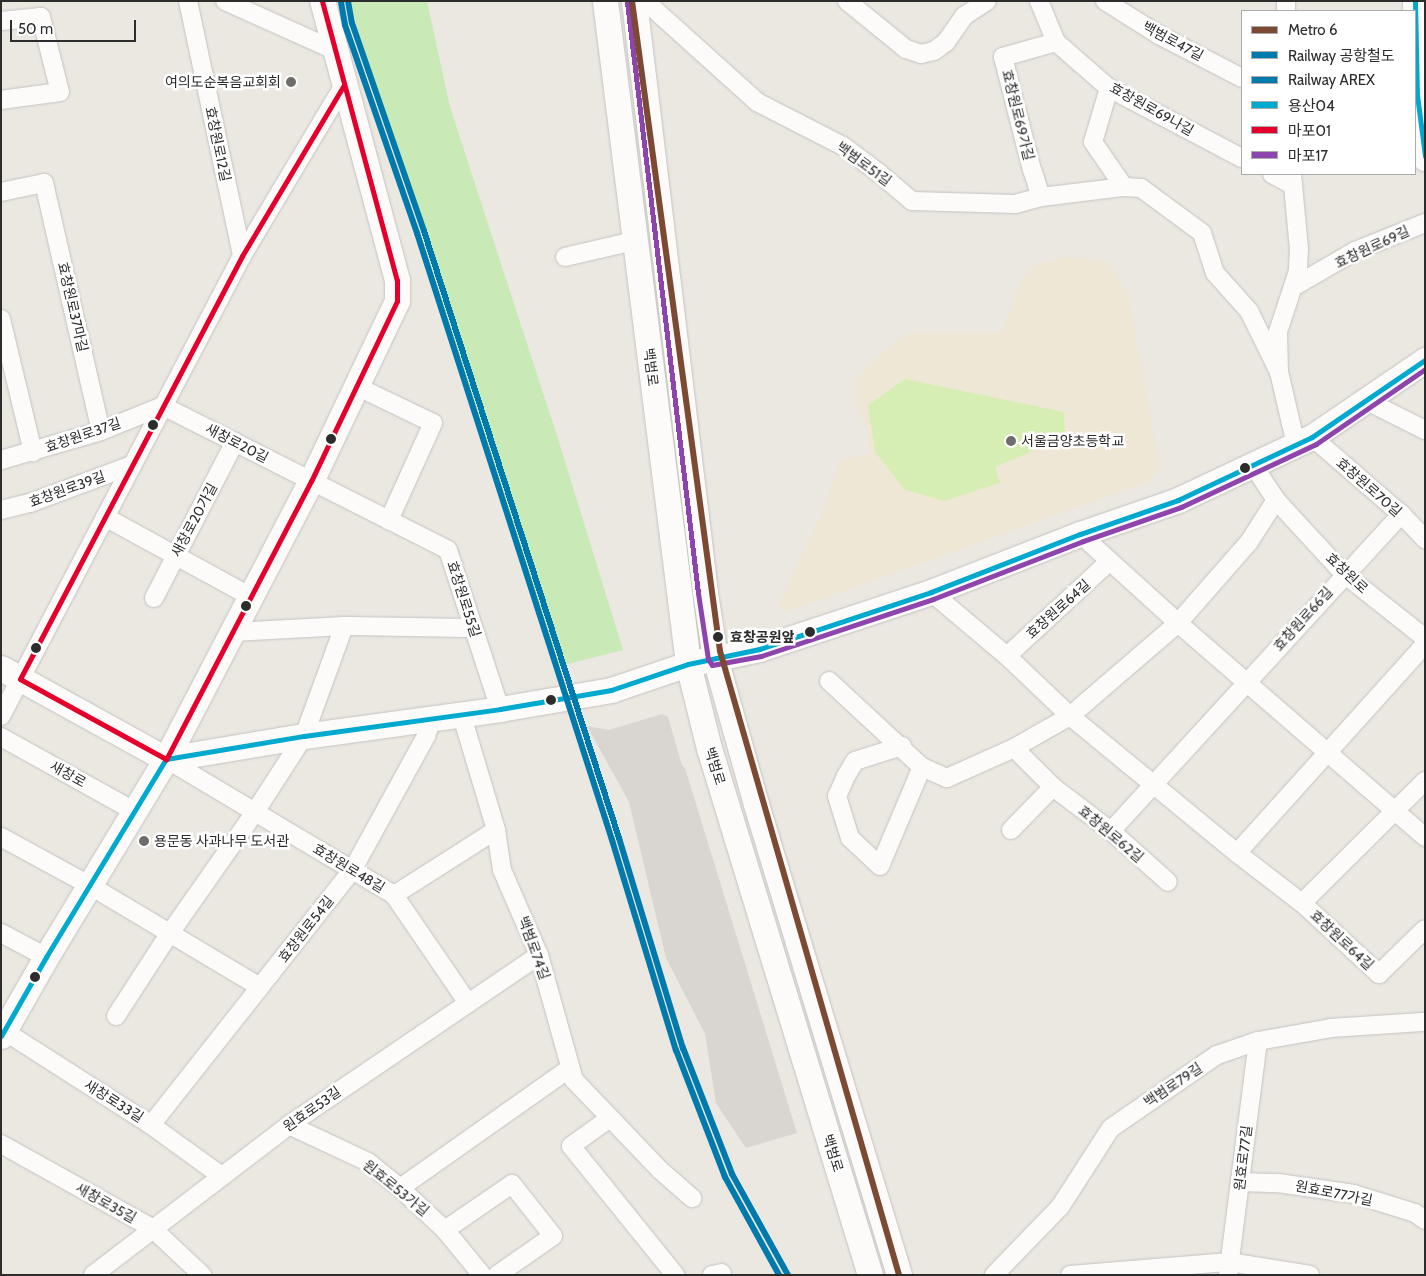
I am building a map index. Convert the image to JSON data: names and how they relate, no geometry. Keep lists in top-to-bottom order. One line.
{"streets":{"main road":["백범로"],"street":["백범로47길","효창원로69나길","효창원로69가길","효창원로12길","백범로51길","효창원로69길","효창원로37마길","효창원로37길","새창로20길","효창원로70길","효창원로39길","새창로20가길","효창원로","효창원로55길","효창원로64길","효창원로66길","새창로","효창원로62길","효창원로48길","효창원로54길","백범로74길","백범로79길","새창로33길","원효로53길","원효로77길","원효로53가길","원효로77가길","새창로35길"]},"crossings":[["효창원로69나길","효창원로69가길"],["효창원로69가길","백범로51길"],["효창원로37마길","효창원로37길"],["효창원로37길","새창로20길"],["새창로20길","새창로20가길"],["새창로20길","효창원로55길"],["효창원로70길","효창원로66길"],["효창원로","효창원로66길"],["효창원로48길","효창원로54길"],["효창원로48길","원효로53길"],["효창원로54길","새창로33길"],["백범로74길","원효로53길"],["백범로79길","원효로77길"],["새창로33길","원효로53길"],["원효로53길","원효로53가길"],["원효로53길","새창로35길"],["원효로77길","원효로77가길"]],"places":["여의도순복음교회회","서울금양초등학교","효창공원앞","용문동 사과나무 도서관"],"lines":["metro line 6","rail line 공항철도","transit line 용산04","transit line 마포01","rail line AREX","transit line 마포17"],"legend":["Metro 6","Railway 공항철도","Railway AREX","용산04","마포01","마포17"],"scale_bar":"50 m"}
